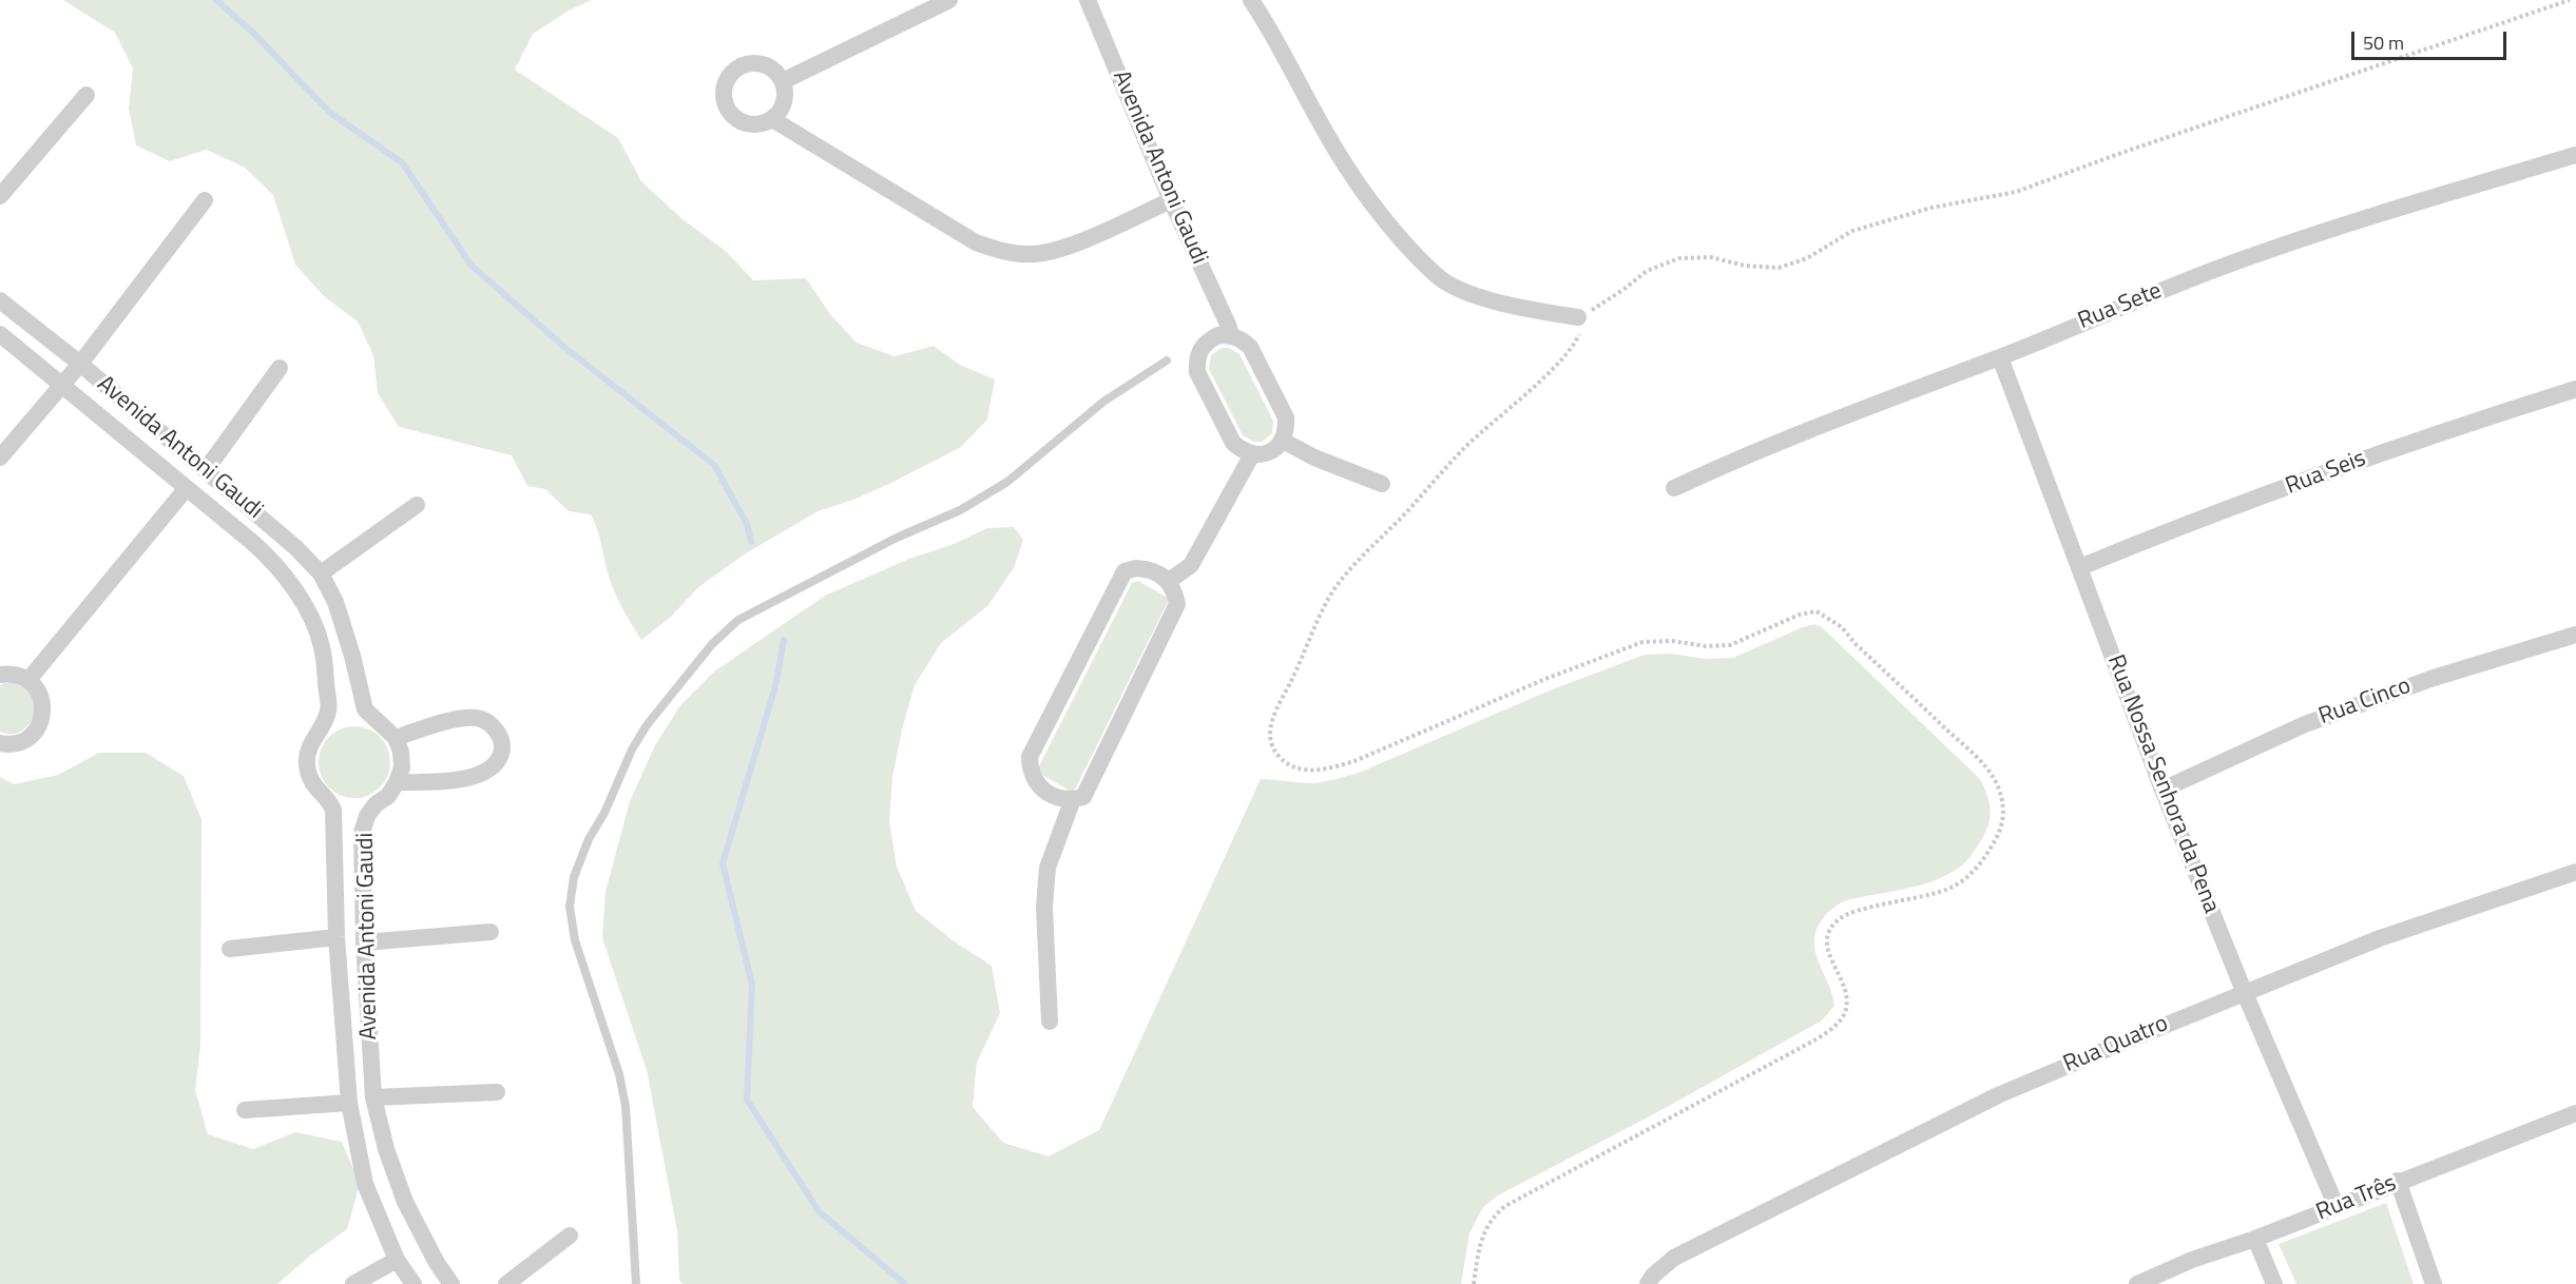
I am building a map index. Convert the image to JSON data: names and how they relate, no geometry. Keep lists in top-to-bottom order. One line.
{"streets":{"street":["Avenida Antoni Gaudi","Rua Sete","Rua Seis","Rua Cinco","Rua Nossa Senhora da Pena","Rua Quatro","Rua Três"]},"crossings":[["Rua Sete","Rua Nossa Senhora da Pena"],["Rua Seis","Rua Nossa Senhora da Pena"],["Rua Cinco","Rua Nossa Senhora da Pena"],["Rua Nossa Senhora da Pena","Rua Quatro"],["Rua Nossa Senhora da Pena","Rua Três"]],"scale_bar":"50 m"}
